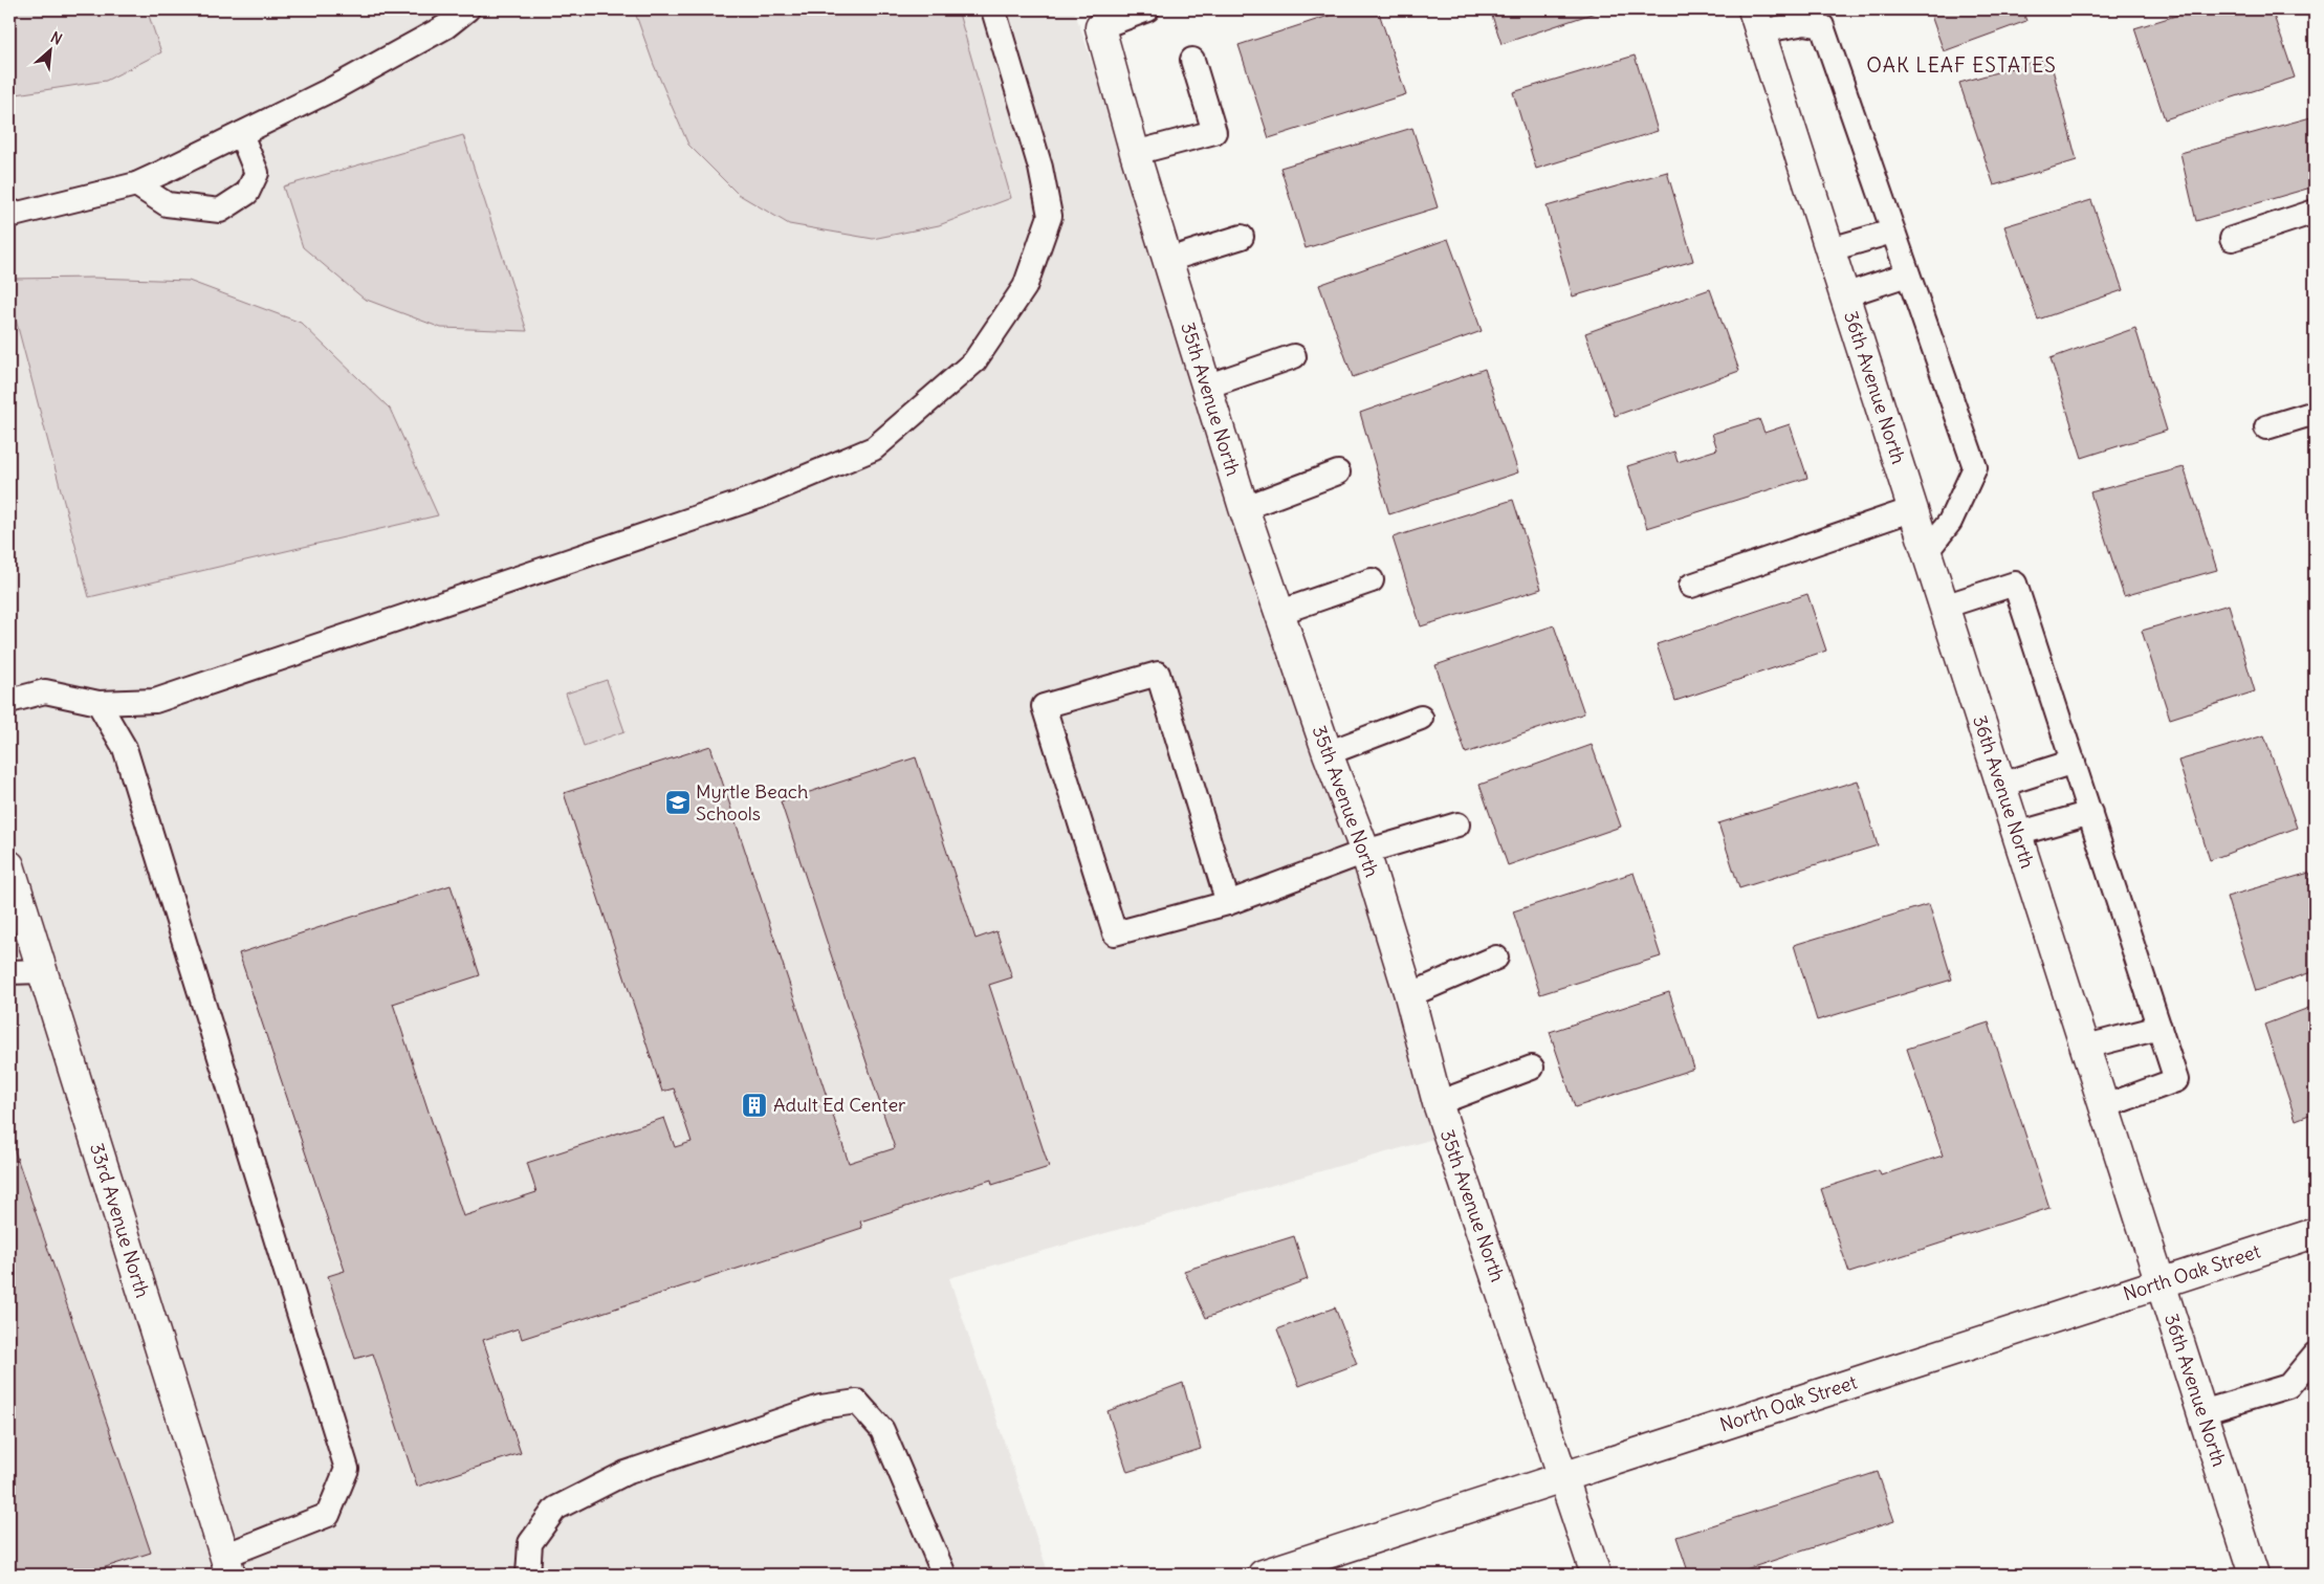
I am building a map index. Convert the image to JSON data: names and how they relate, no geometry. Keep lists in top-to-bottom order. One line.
{"streets":{"street":["36th Avenue North","35th Avenue North","33rd Avenue North","North Oak Street"]},"crossings":[["36th Avenue North","North Oak Street"],["35th Avenue North","North Oak Street"]],"districts":["OAK LEAF ESTATES"],"places":{"school or university":["Myrtle Beach Schools"],"building":["Adult Ed Center"]},"north":"top right"}
